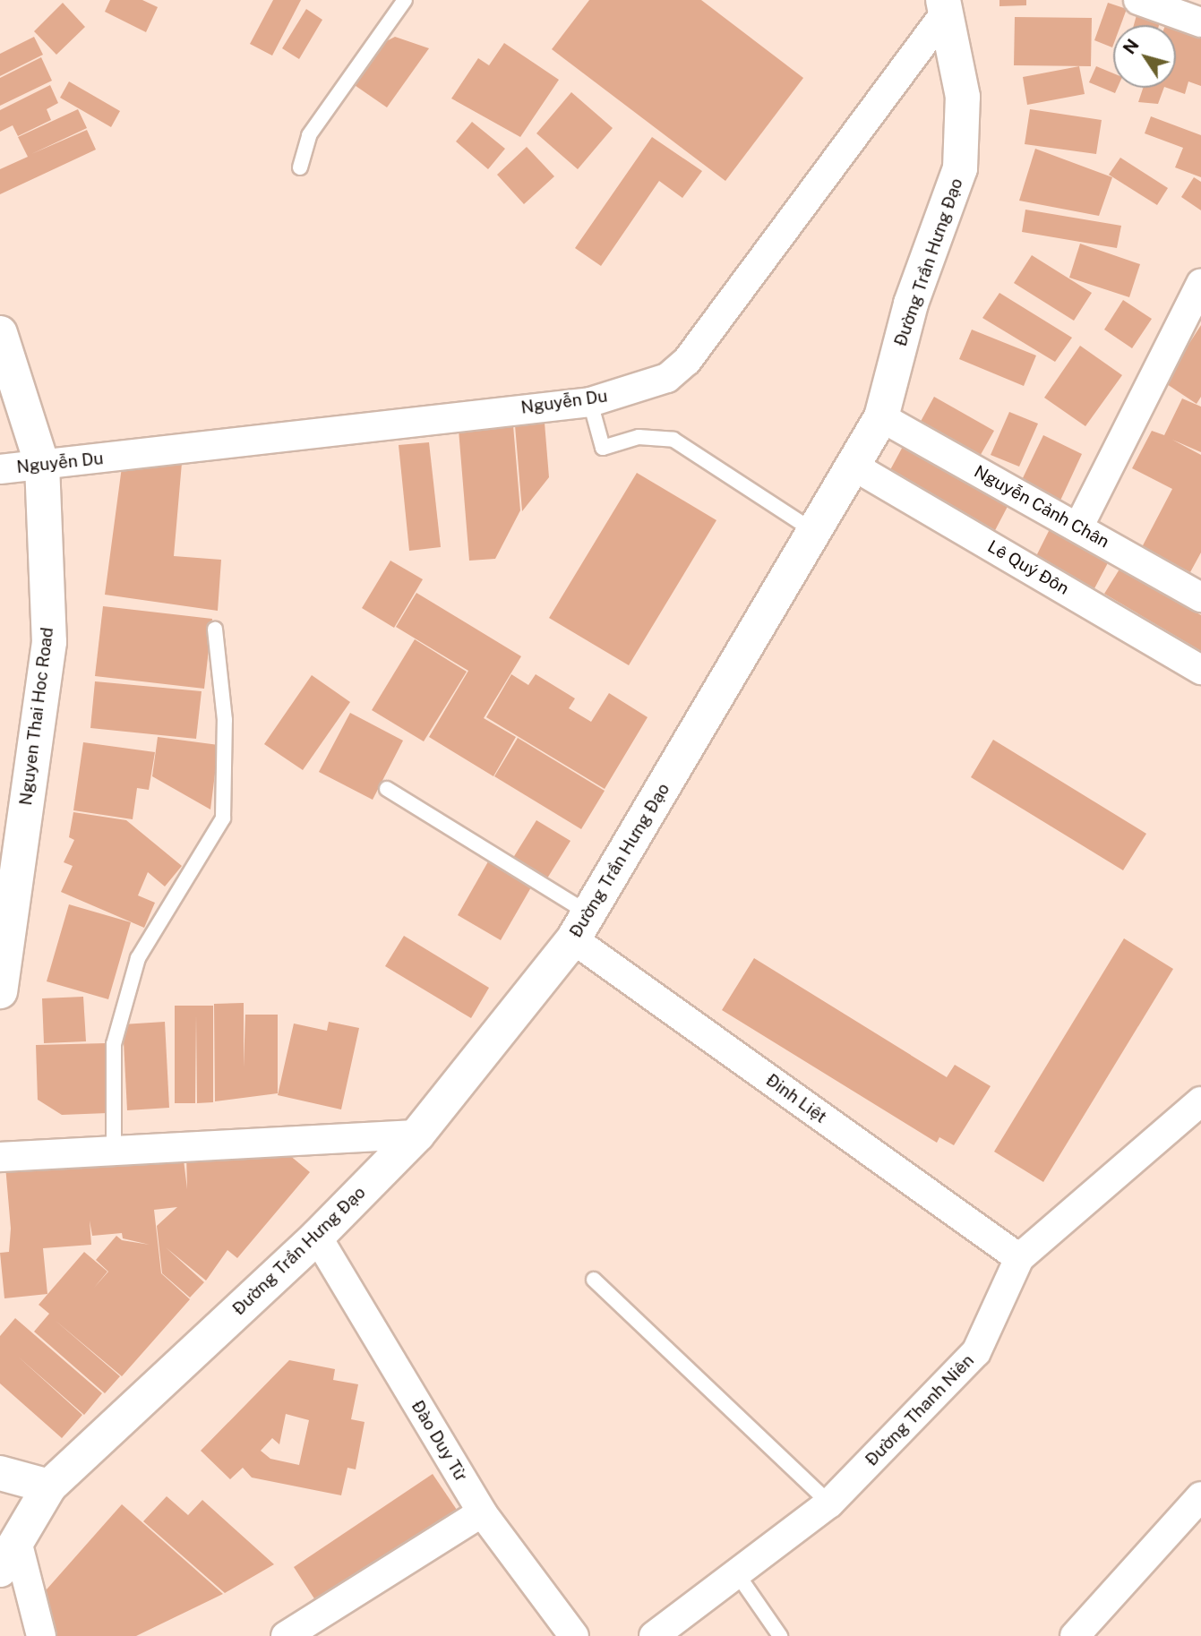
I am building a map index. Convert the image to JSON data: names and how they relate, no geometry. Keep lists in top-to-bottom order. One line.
{"streets":{"street":["Đường Trần Hưng Đạo","Nguyễn Du","Nguyễn Cảnh Chân","Lê Quý Đôn","Nguyen Thai Hoc Road","Đinh Liệt","Đường Thanh Niên","Đào Duy Từ"]},"crossings":[["Đường Trần Hưng Đạo","Nguyễn Du"],["Đường Trần Hưng Đạo","Nguyễn Cảnh Chân"],["Đường Trần Hưng Đạo","Lê Quý Đôn"],["Đường Trần Hưng Đạo","Đinh Liệt"],["Đường Trần Hưng Đạo","Đào Duy Từ"],["Nguyễn Du","Nguyen Thai Hoc Road"],["Đinh Liệt","Đường Thanh Niên"]],"north":"top left"}
